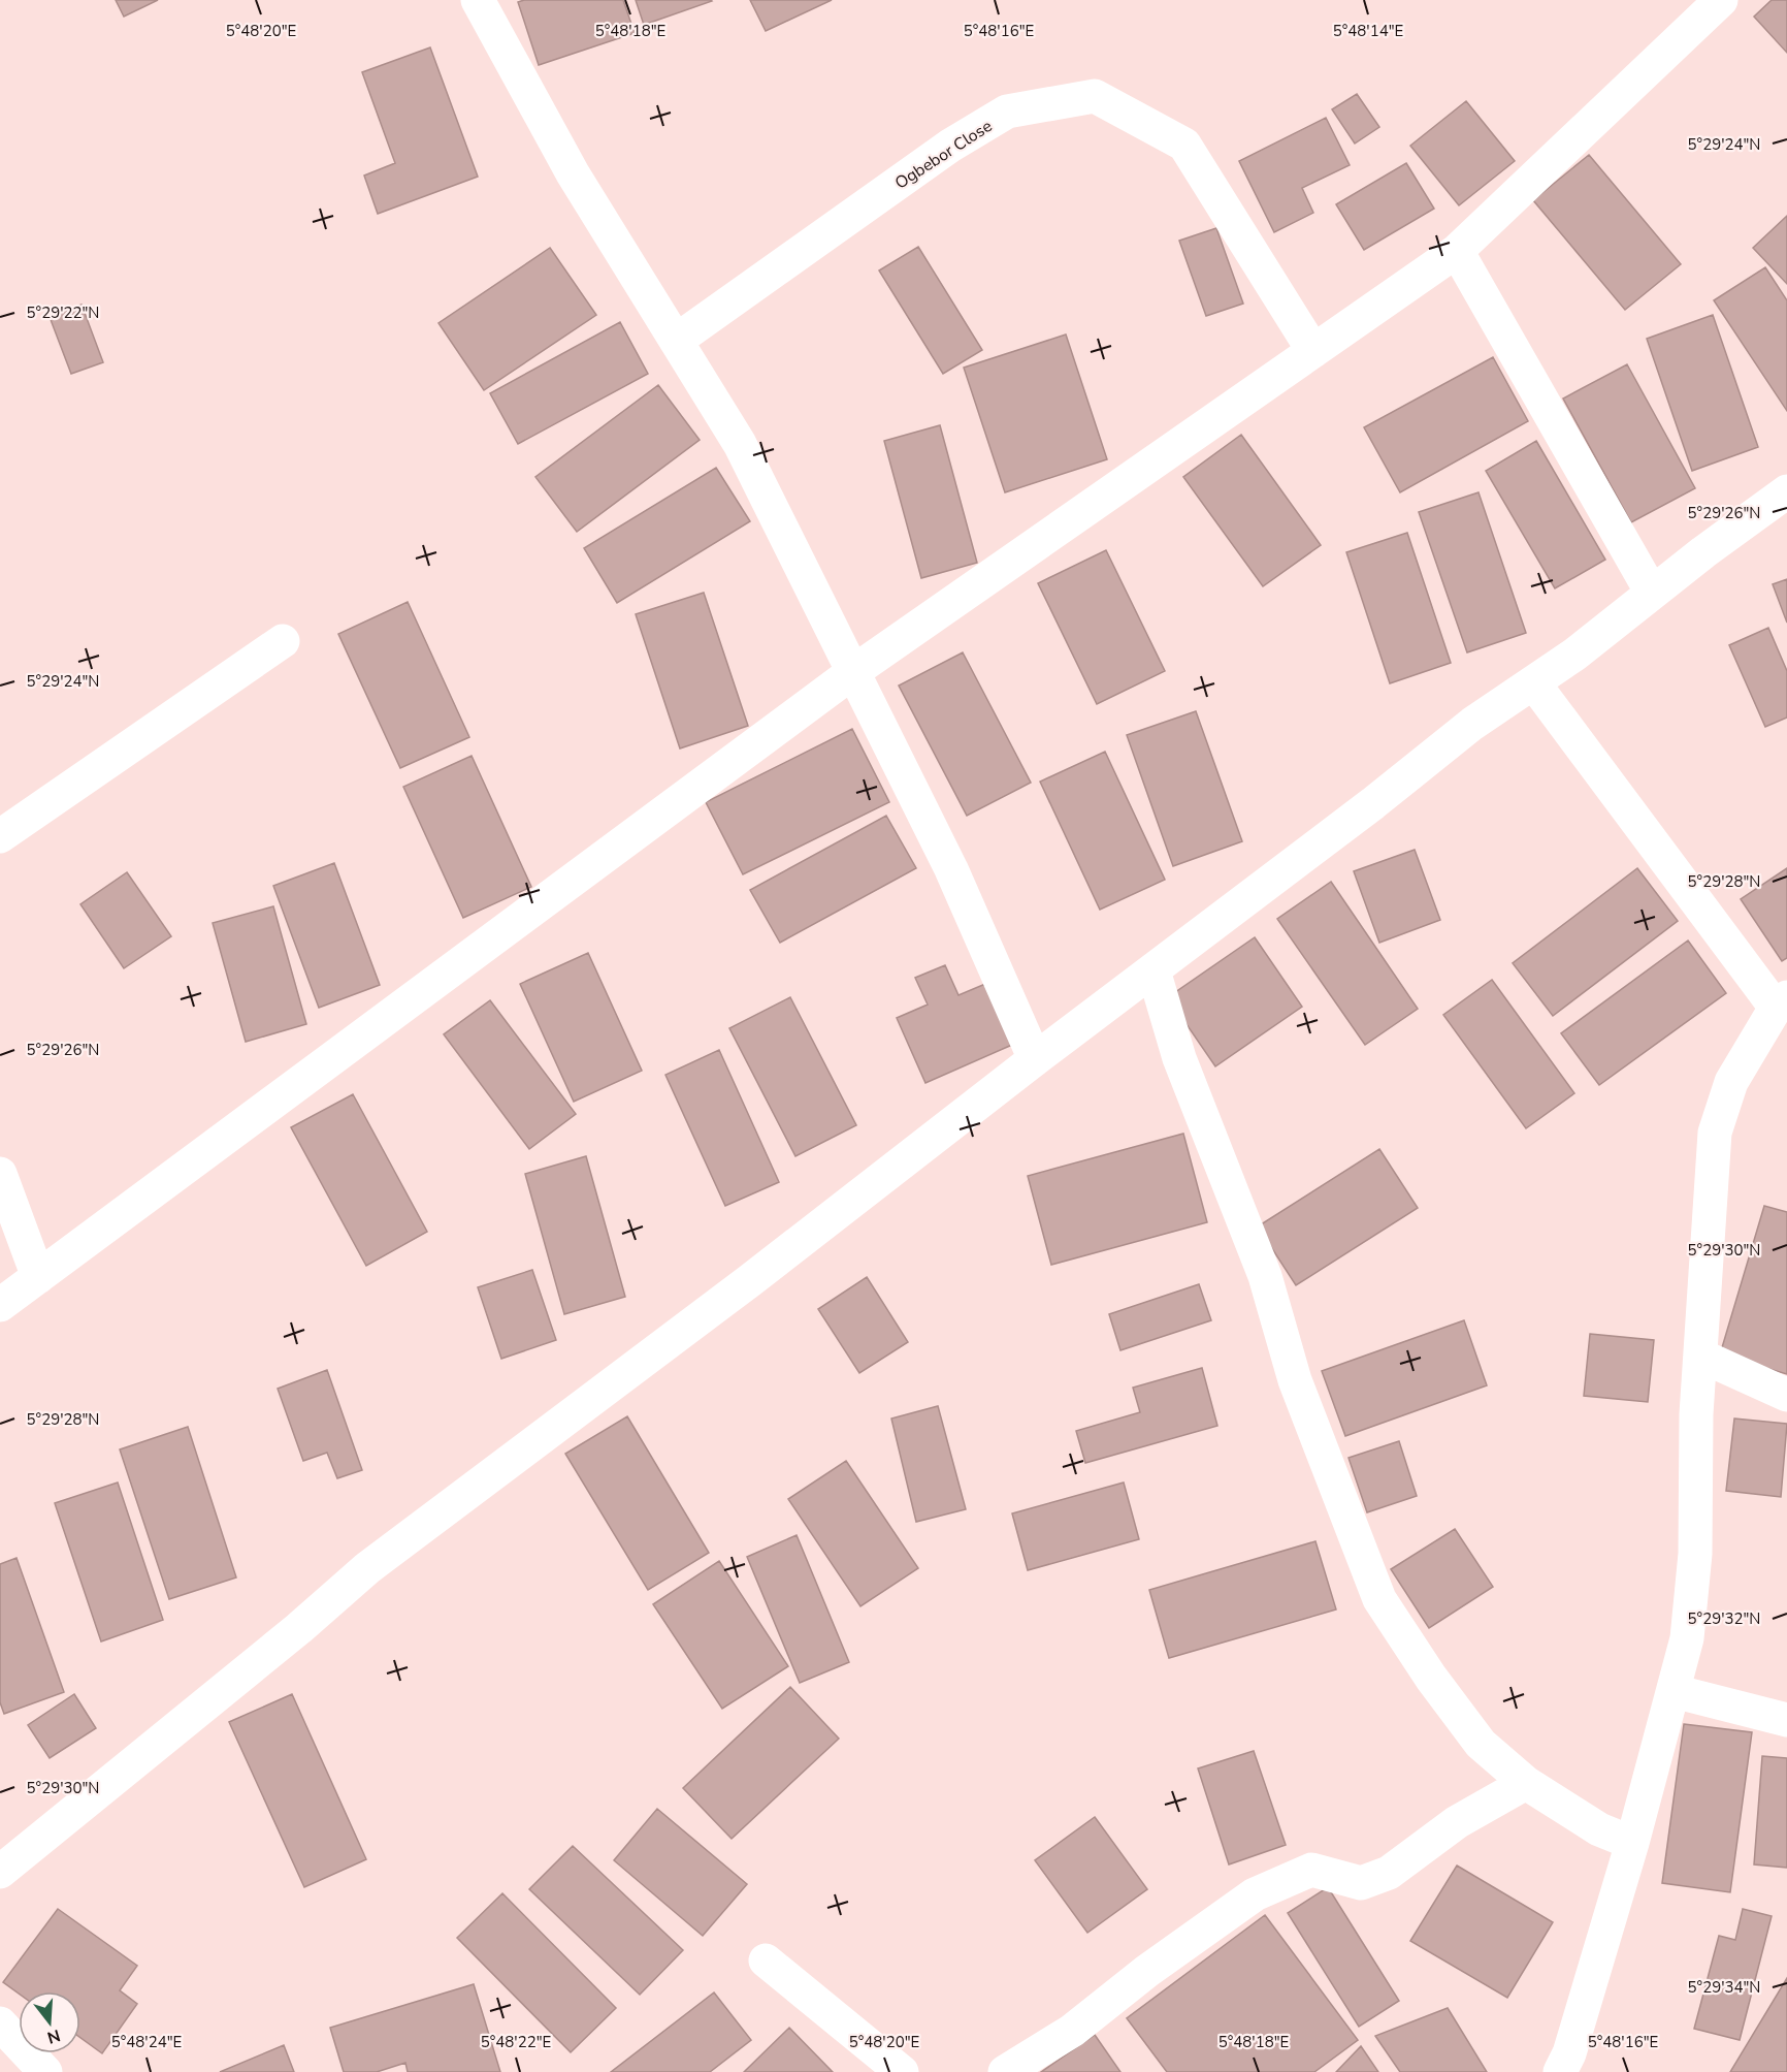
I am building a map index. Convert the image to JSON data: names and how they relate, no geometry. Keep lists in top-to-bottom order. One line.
{"streets":{"street":["Ogbebor Close"]},"north":"bottom","coordinates":["5°48'20\"E","5°48'18\"E","5°48'16\"E","5°48'14\"E","5°29'24\"N","5°29'22\"N","5°29'26\"N","5°29'28\"N","5°29'30\"N","5°29'32\"N","5°29'34\"N","5°48'24\"E","5°48'22\"E"]}
